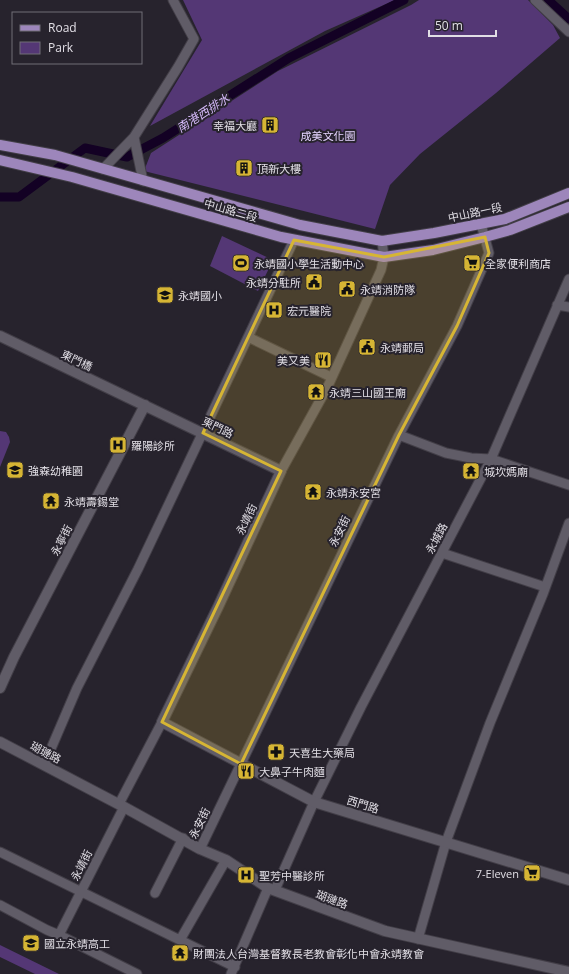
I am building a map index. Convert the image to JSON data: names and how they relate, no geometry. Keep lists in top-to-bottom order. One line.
{"streets":{"main road":["中山路二段","中山路一段"],"street":["東門橋","東門路","永靖街","永安街","永城路","永寧街","瑚璉路","西門路"]},"crossings":[["中山路二段","中山路一段"],["中山路二段","永靖街"],["中山路一段","永靖街"],["中山路一段","永安街"],["東門橋","東門路"],["東門橋","永寧街"],["東門路","永靖街"],["東門路","永寧街"],["永靖街","瑚璉路"],["永靖街","西門路"],["永安街","瑚璉路"],["永安街","西門路"],["永城路","瑚璉路"],["永城路","西門路"]],"water":["南港西排水"],"parks":["成美文化園"],"places":{"building":["幸福大廳","頂新大樓"],"sports":["永靖國小學生活動中心"],"supermarket":["全家便利商店","7-Eleven"],"public building":["永靖分駐所","永靖消防隊","永靖郵局"],"school or university":["永靖國小","強森幼稚園","國立永靖高工"],"hospital":["宏元醫院","羅陽診所","聖芳中醫診所"],"restaurant":["美又美","大鼻子牛肉麵"],"temple":["永靖三山國王廟","城坎媽廟","永靖永安宮","永靖壽錫堂","財團法人台灣基督教長老教會彰化中會永靖教會"],"pharmacy":["天喜生大藥局"]},"legend":["Road","Park"],"scale_bar":"50 m"}
